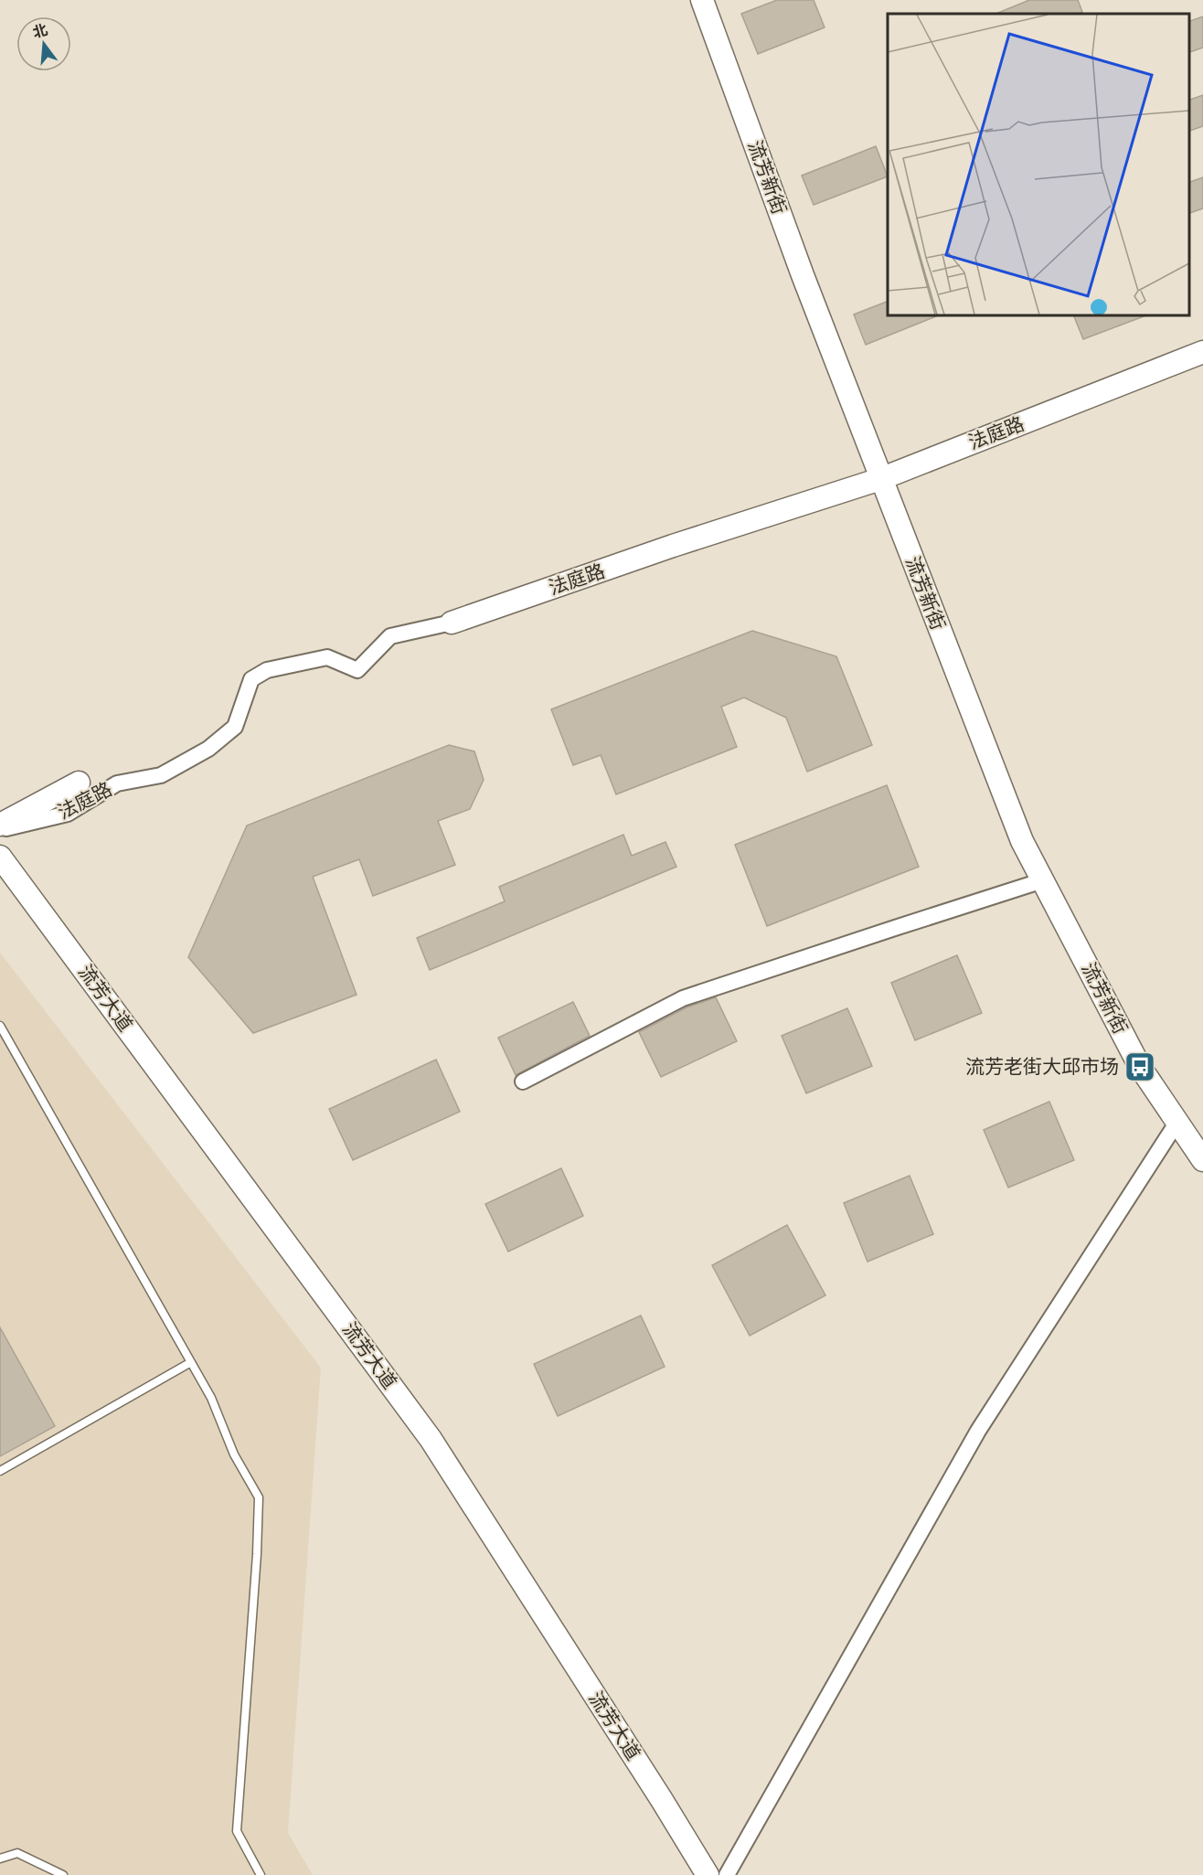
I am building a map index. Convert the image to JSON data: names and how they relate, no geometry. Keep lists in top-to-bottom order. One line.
{"streets":{"main road":["流芳新街","法庭路","流芳大道"]},"crossings":[["流芳新街","法庭路"]],"places":{"bus stop":["流芳老街大邱市场"]},"north":"top"}
